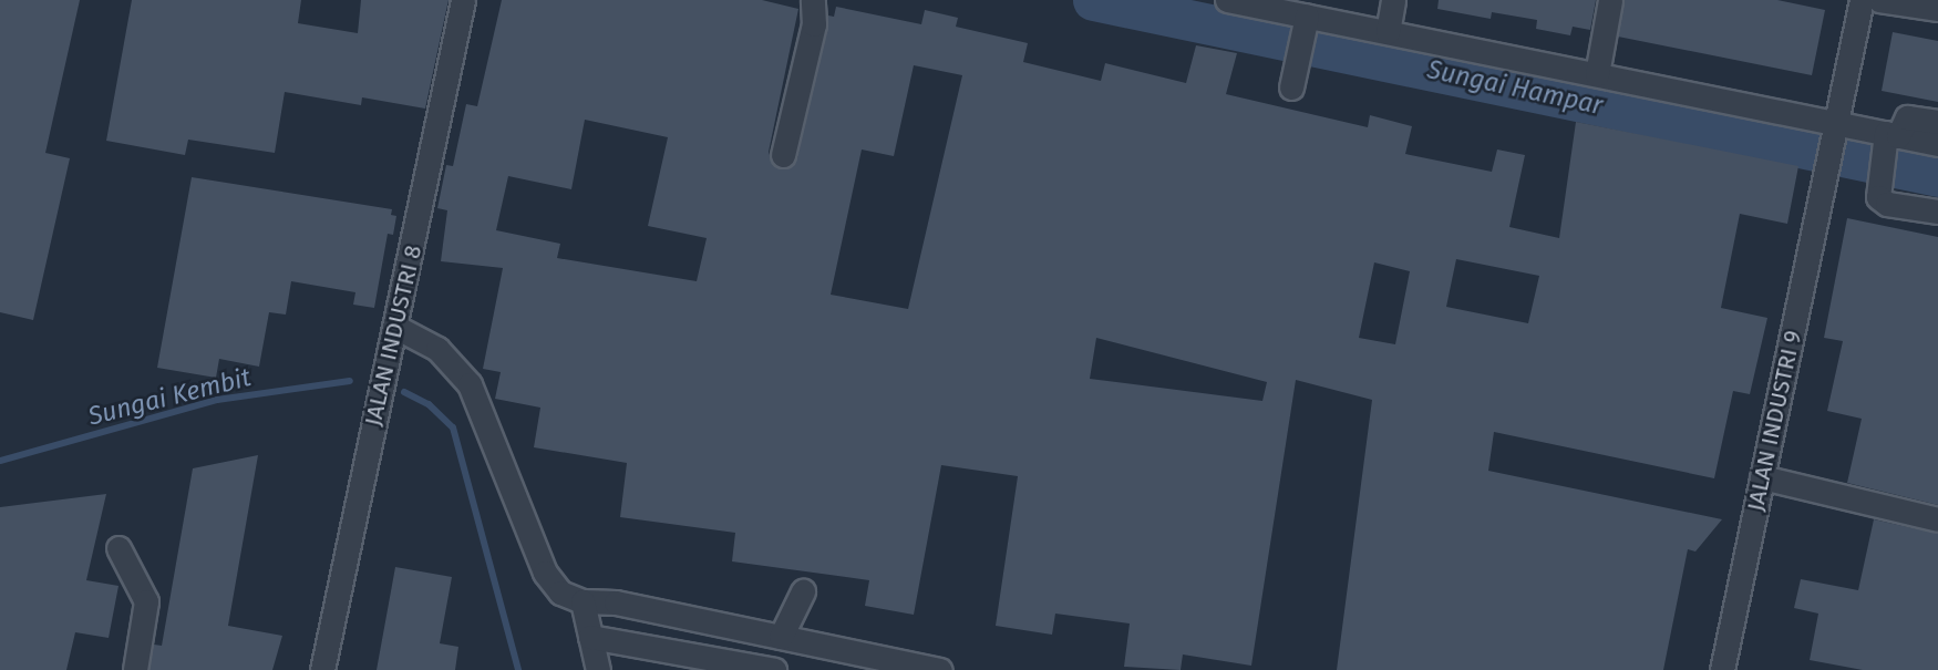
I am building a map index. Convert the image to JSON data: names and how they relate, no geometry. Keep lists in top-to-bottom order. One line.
{"streets":{"street":["JALAN INDUSTRI 8","JALAN INDUSTRI 9"]},"water":["Sungai Hampar","Sungai Kembit"]}
